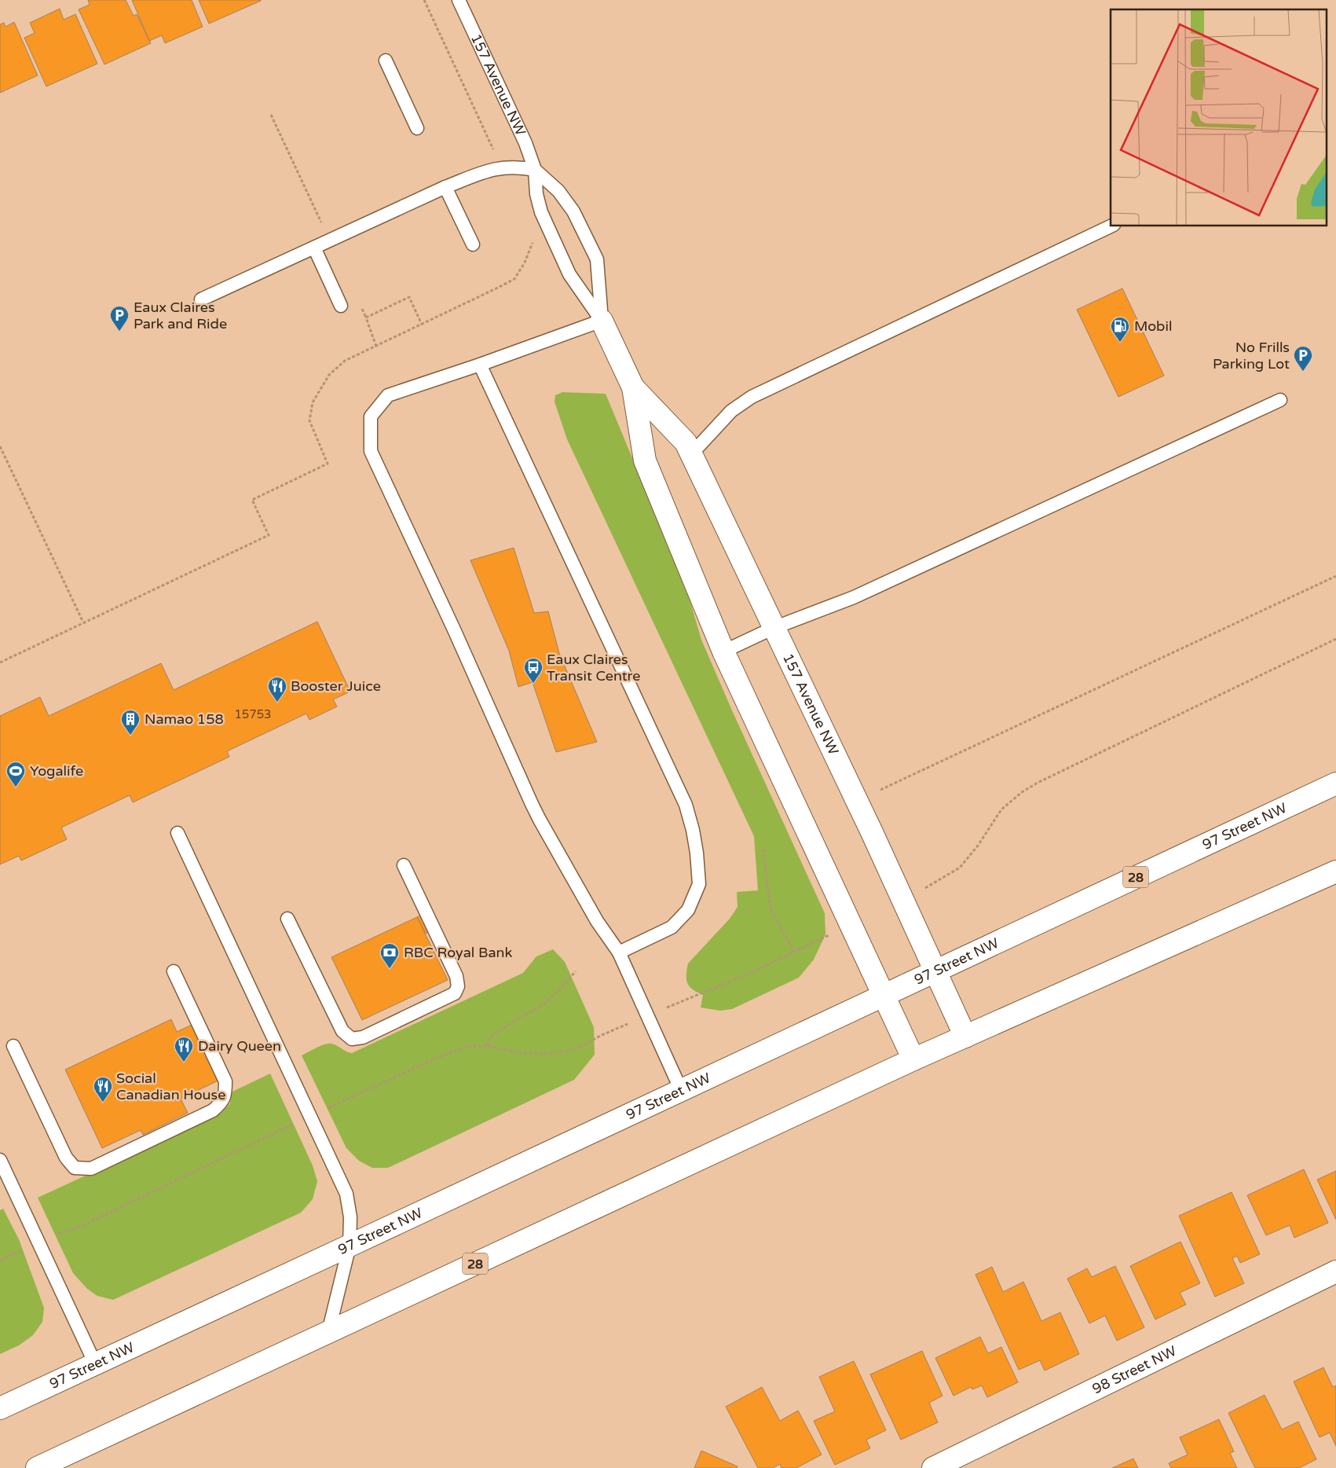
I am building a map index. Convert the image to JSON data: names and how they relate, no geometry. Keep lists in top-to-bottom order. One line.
{"streets":{"main road":["157 Avenue NW","97 Street NW","28","98 Street NW"]},"crossings":[["157 Avenue NW","97 Street NW"],["157 Avenue NW","28"]],"places":{"parking":["Eaux Claires Park and Ride","No Frills Parking Lot"],"fuel station":["Mobil"],"bus stop":["Eaux Claires Transit Centre"],"restaurant":["Booster Juice","Dairy Queen","Social Canadian House"],"building":["Namao 158"],"sports":["Yogalife"],"bank":["RBC Royal Bank"]},"house_numbers":["15753"]}
